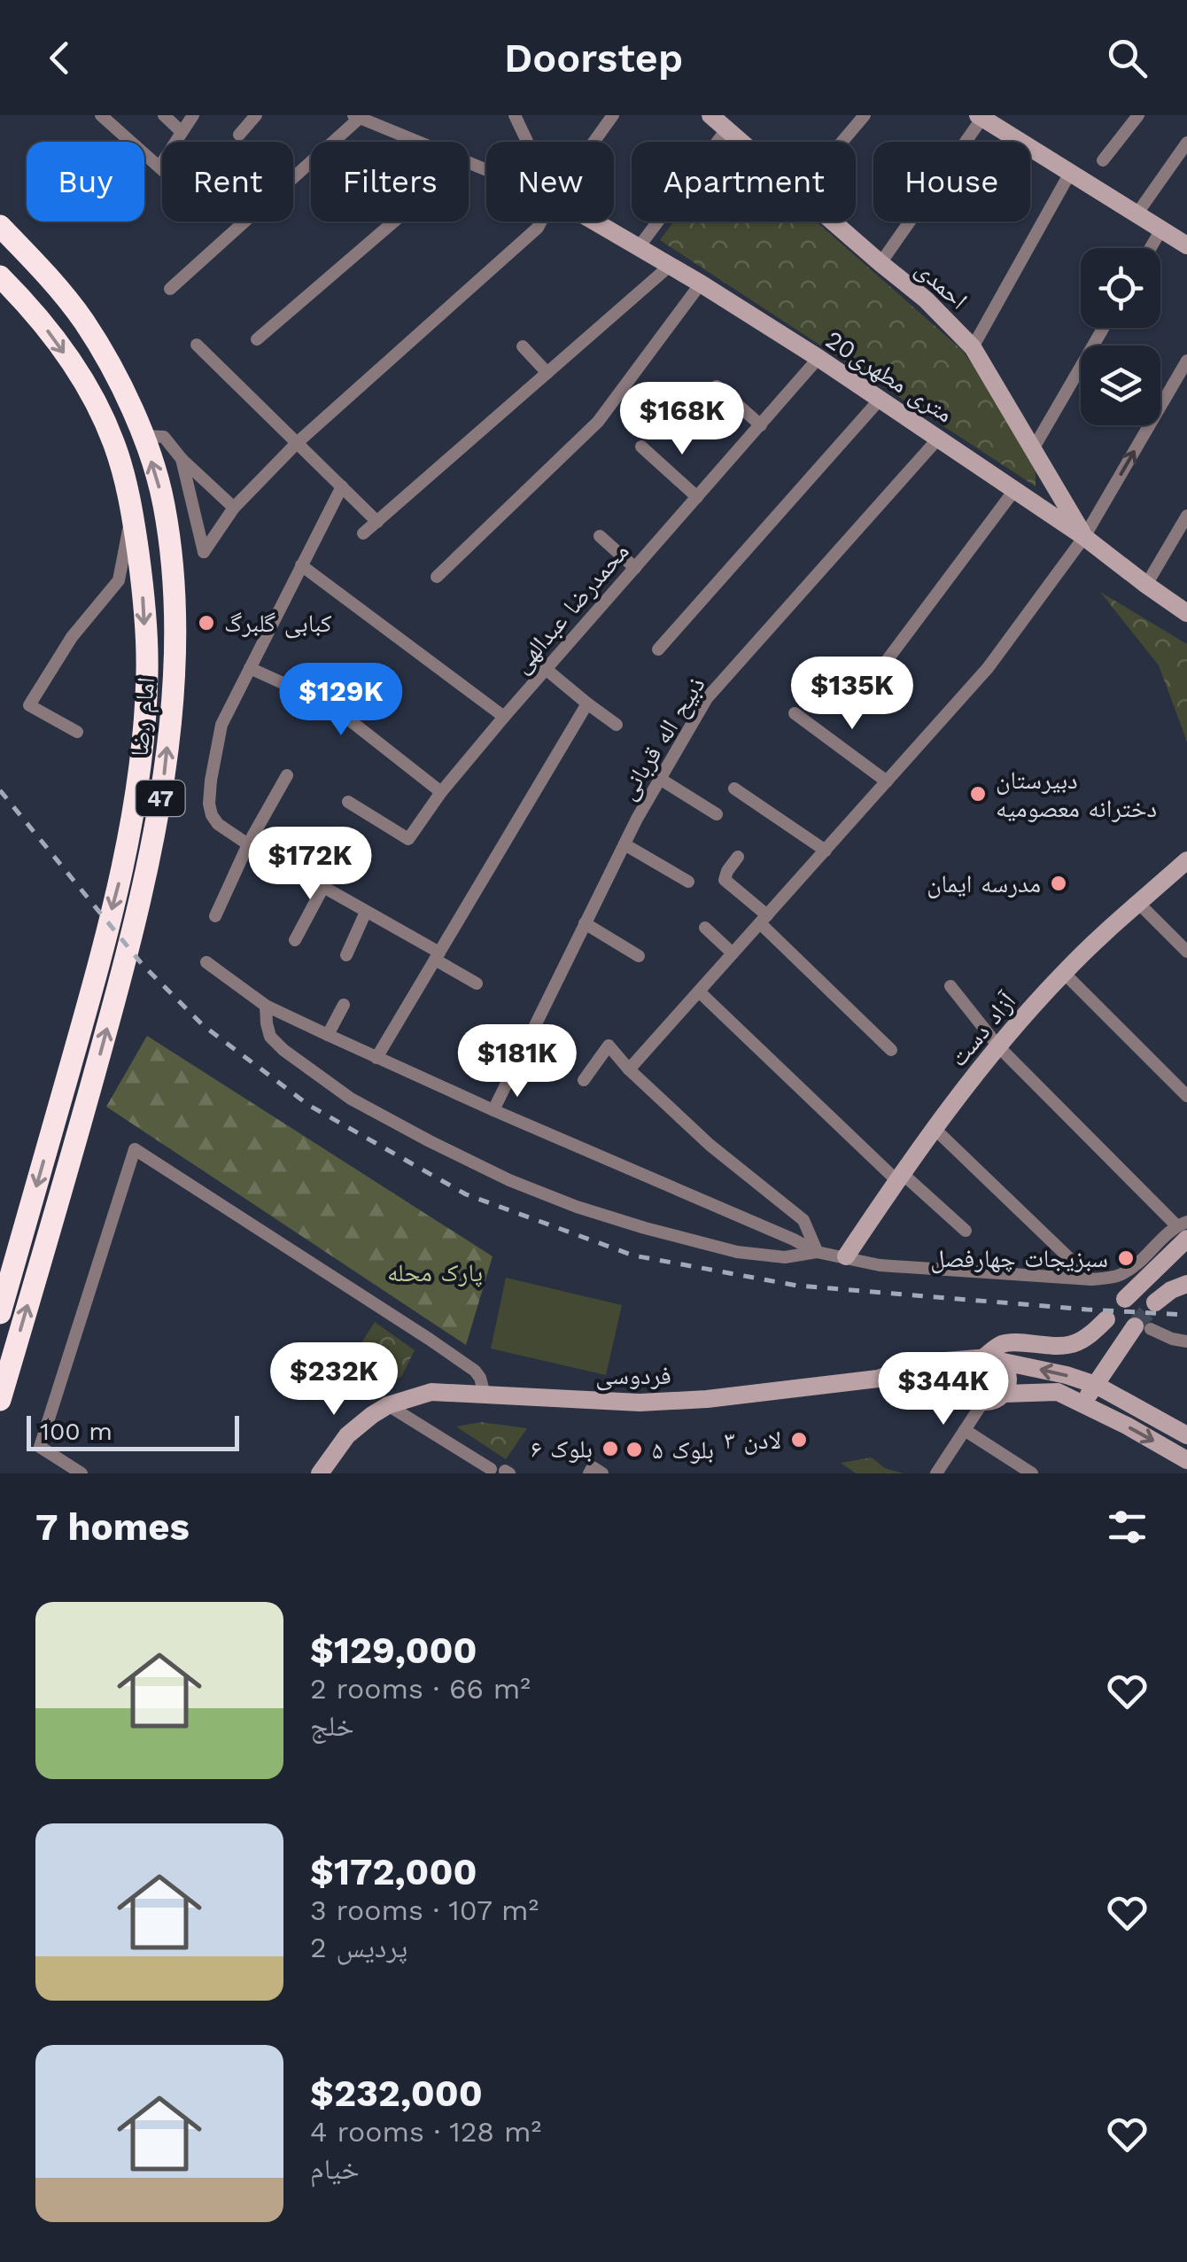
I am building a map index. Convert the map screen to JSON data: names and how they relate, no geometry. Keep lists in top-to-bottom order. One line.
{"streets":{"highway":["امام رضا","47"],"street":["احمدی","20متری مطهری","محمدرضا عبدالهی","ذبیح اله قربانی","آزاد دست","فردوسی"]},"crossings":[["احمدی","20متری مطهری"],["20متری مطهری","محمدرضا عبدالهی"],["20متری مطهری","ذبیح اله قربانی"]],"parks":["پارک محله"],"places":["کبابی گلبرگ","دبیرستان دخترانه معصومیه","مدرسه ایمان","سبزیجات چهارفصل","لادن ۳","بلوک ۶","بلوک ۵"],"scale_bar":"100 m","page":{"header":"Doorstep","chip":["Buy","Rent","Filters","New","Apartment","House"],"price":["$168K","$135K","$129K","$172K","$181K","$232K","$344K"],"scale":"100 m","heading":"7 homes","list":[{"name":"$129,000","note":"2 rooms · 66 m² · خلج"},{"name":"$172,000","note":"3 rooms · 107 m² · پردیس 2"},{"name":"$232,000","note":"4 rooms · 128 m² · خیام"}]}}
